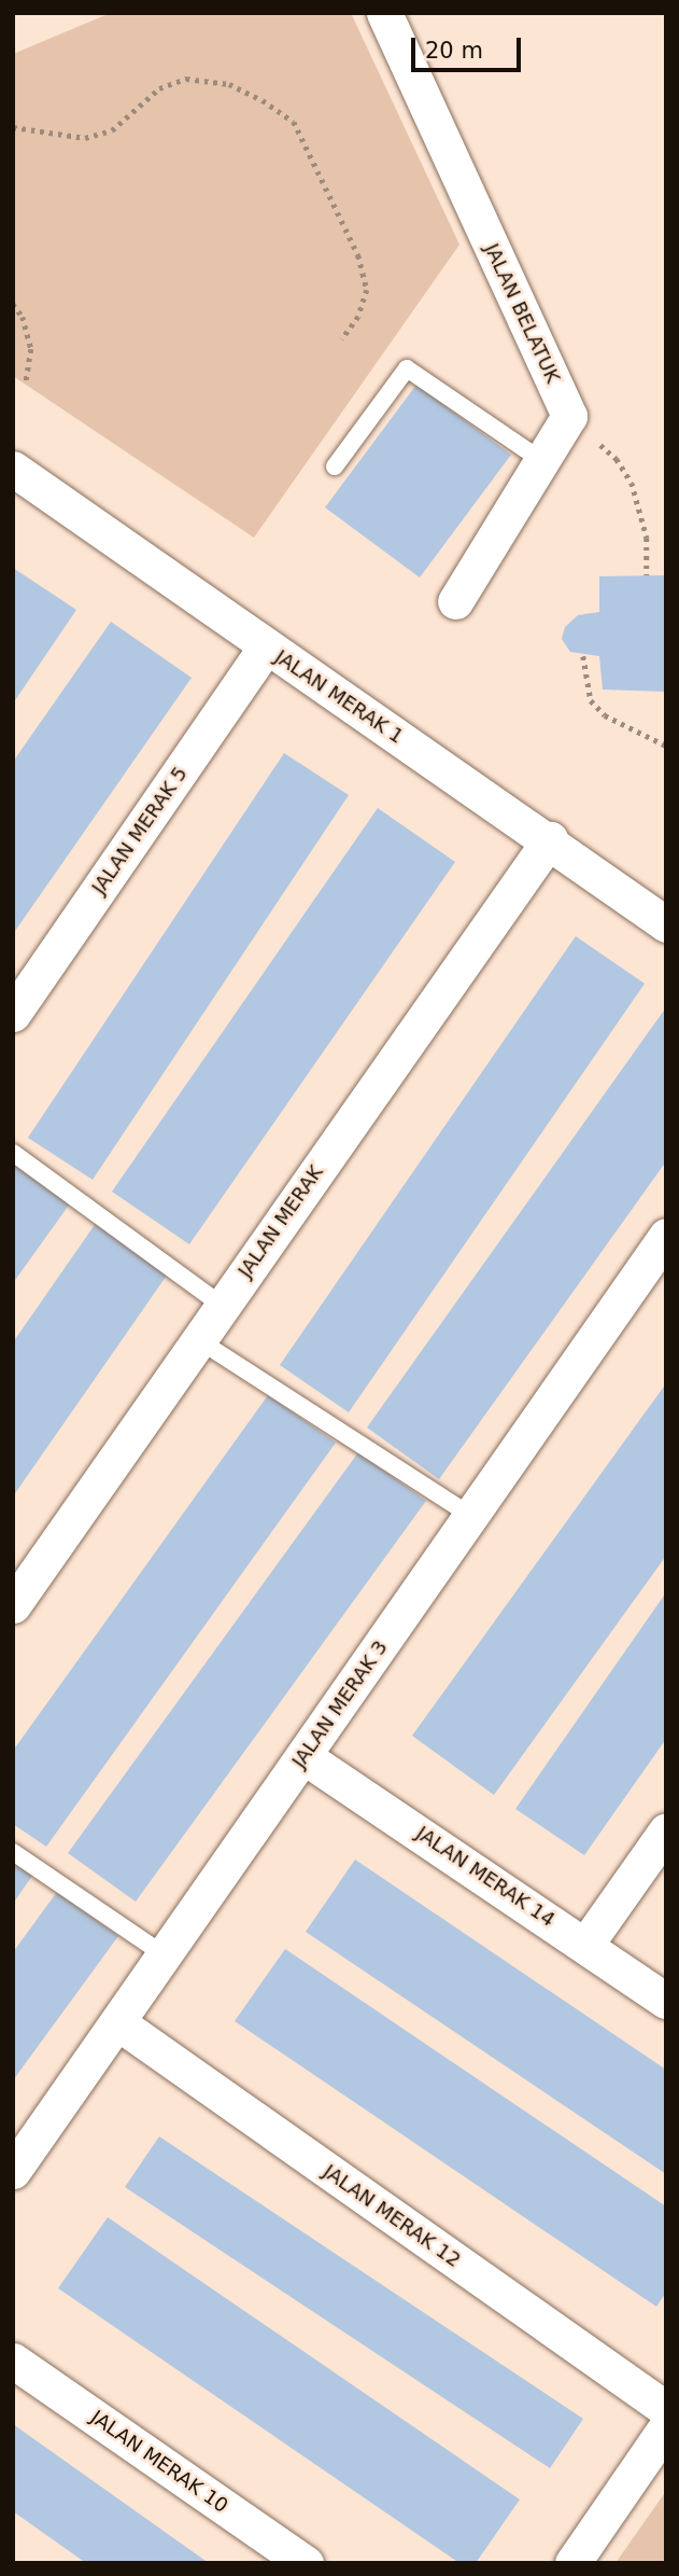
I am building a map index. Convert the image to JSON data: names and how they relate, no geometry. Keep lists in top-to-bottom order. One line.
{"streets":{"street":["JALAN BELATUK","JALAN MERAK 1","JALAN MERAK 5","JALAN MERAK","JALAN MERAK 3","JALAN MERAK 14","JALAN MERAK 12","JALAN MERAK 10"]},"crossings":[["JALAN MERAK 1","JALAN MERAK 5"],["JALAN MERAK 1","JALAN MERAK"],["JALAN MERAK 3","JALAN MERAK 14"],["JALAN MERAK 3","JALAN MERAK 12"]],"scale_bar":"20 m"}
